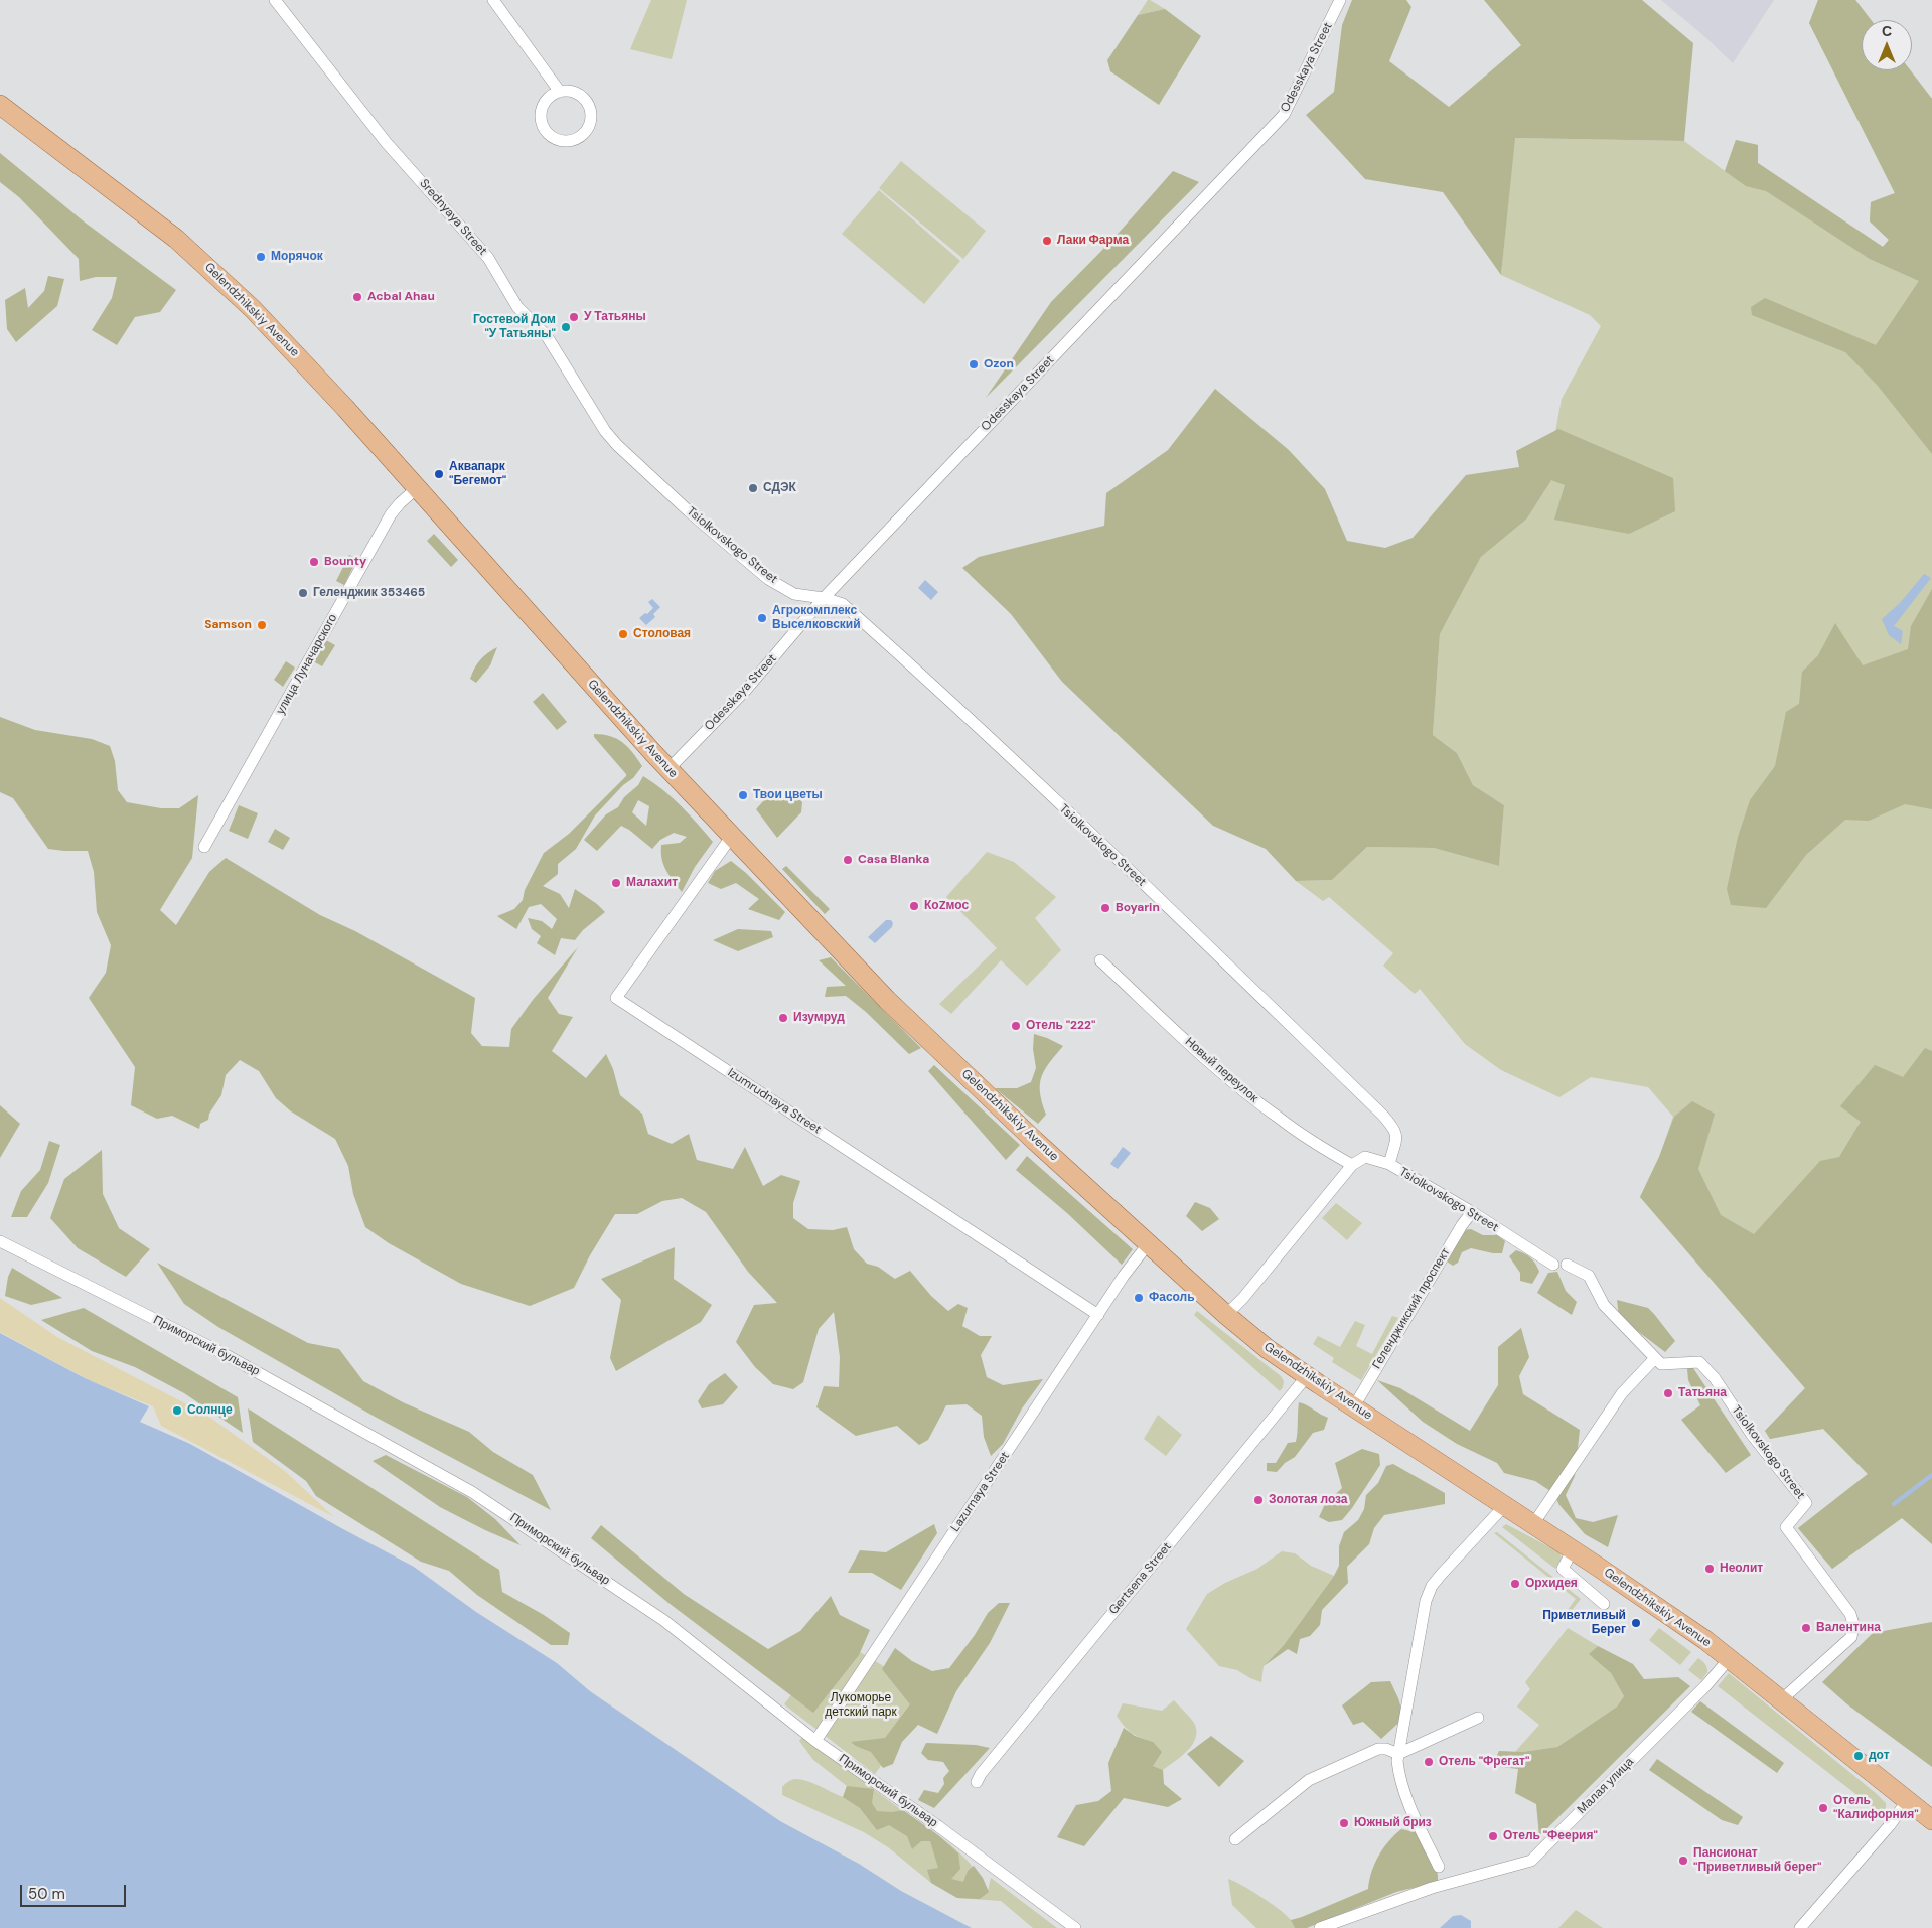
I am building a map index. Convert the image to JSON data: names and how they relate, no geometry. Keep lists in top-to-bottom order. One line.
{"streets":{"main road":["Gelendzhikskiy Avenue"],"street":["Odesskaya Street","Srednyaya Street","Tsiolkovskogo Street","улица Луначарского","Новый переулок","Izumrudnaya Street","Геленджикский проспект","Приморский бульвар","Lazurnaya Street","Gertsena Street","Малая улица"]},"crossings":[["Odesskaya Street","Gelendzhikskiy Avenue"],["Odesskaya Street","Tsiolkovskogo Street"],["Srednyaya Street","Tsiolkovskogo Street"],["Gelendzhikskiy Avenue","Tsiolkovskogo Street"],["Gelendzhikskiy Avenue","улица Луначарского"],["Gelendzhikskiy Avenue","Izumrudnaya Street"],["Gelendzhikskiy Avenue","Геленджикский проспект"],["Gelendzhikskiy Avenue","Lazurnaya Street"],["Gelendzhikskiy Avenue","Gertsena Street"],["Gelendzhikskiy Avenue","Малая улица"],["Tsiolkovskogo Street","Геленджикский проспект"],["Izumrudnaya Street","Lazurnaya Street"],["Приморский бульвар","Lazurnaya Street"]],"parks":["Лукоморье детский парк"],"places":["Лаки Фарма","Морячок","Acbal Ahau","У Татьяны","Гостевой Дом \"У Татьяны\"","Ozon","Аквапарк \"Бегемот\"","СДЭК","Bounty","Геленджик 353465","Агрокомплекс Выселковский","Samson","Столовая","Твои цветы","Casa Blanka","Малахит","КоZмос","Boyarin","Изумруд","Отель \"222\"","Фасоль","Татьяна","Солнце","Золотая лоза","Неолит","Орхидея","Приветливый Берег","Валентина","дот","Отель \"Фрегат\"","Отель \"Калифорния\"","Южный бриз","Отель \"Феерия\"","Пансионат \"Приветливый берег\""],"scale_bar":"50 m","north":"top"}
